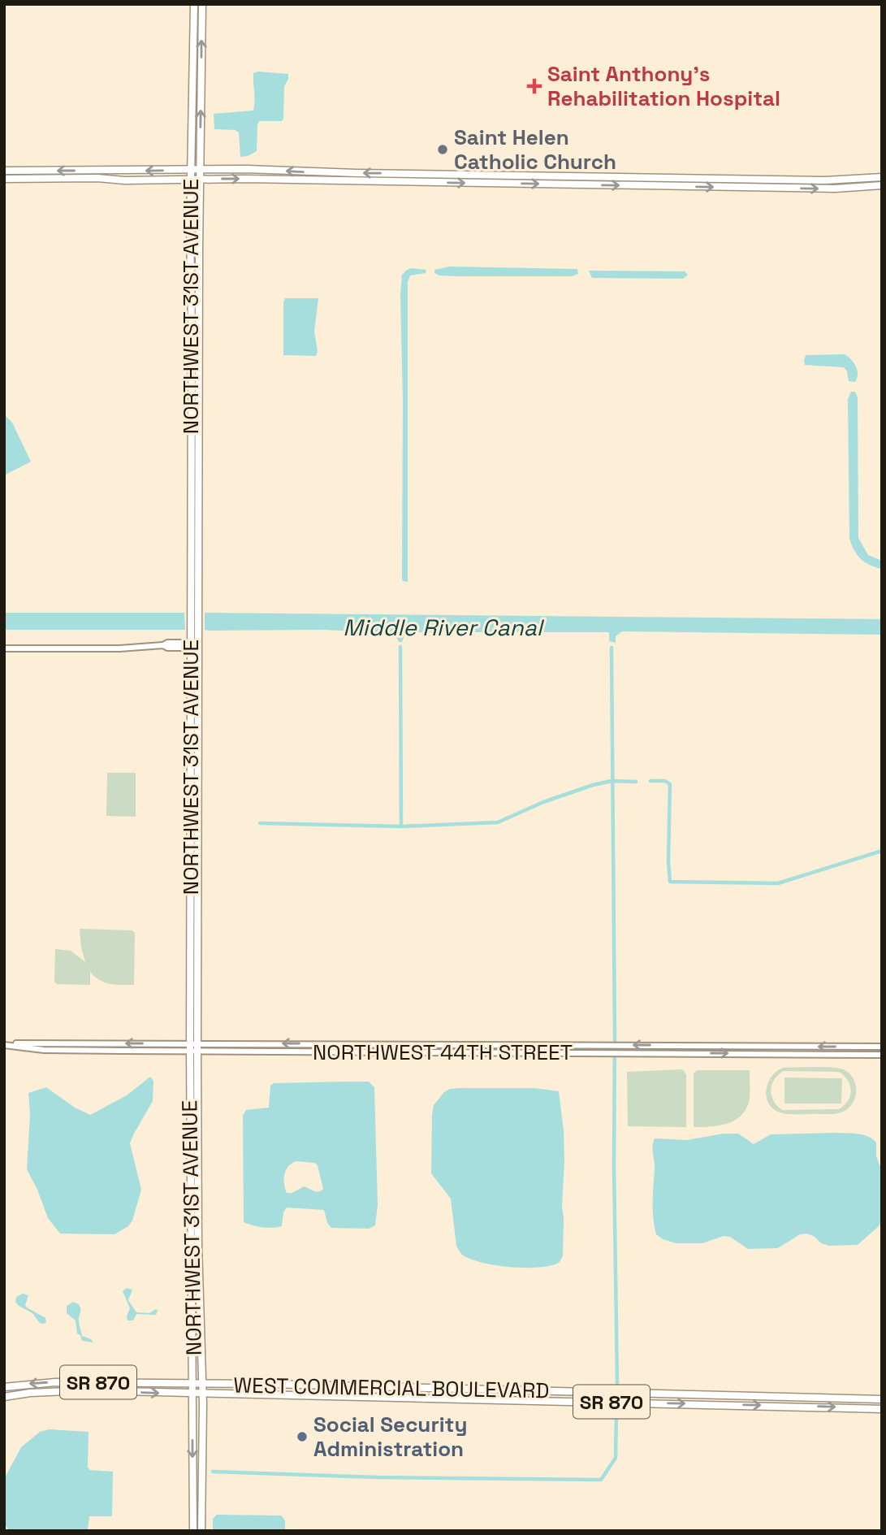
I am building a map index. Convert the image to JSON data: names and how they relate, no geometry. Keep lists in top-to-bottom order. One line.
{"streets":{"main road":["NORTHWEST 31ST AVENUE","SR 870","WEST COMMERCIAL BOULEVARD"],"street":["NORTHWEST 44TH STREET"]},"crossings":[["NORTHWEST 31ST AVENUE","NORTHWEST 44TH STREET"],["NORTHWEST 31ST AVENUE","WEST COMMERCIAL BOULEVARD"]],"water":["Middle River Canal"],"places":{"health":["Saint Anthony's Rehabilitation Hospital"],"other":["Saint Helen Catholic Church","Social Security Administration"]}}
